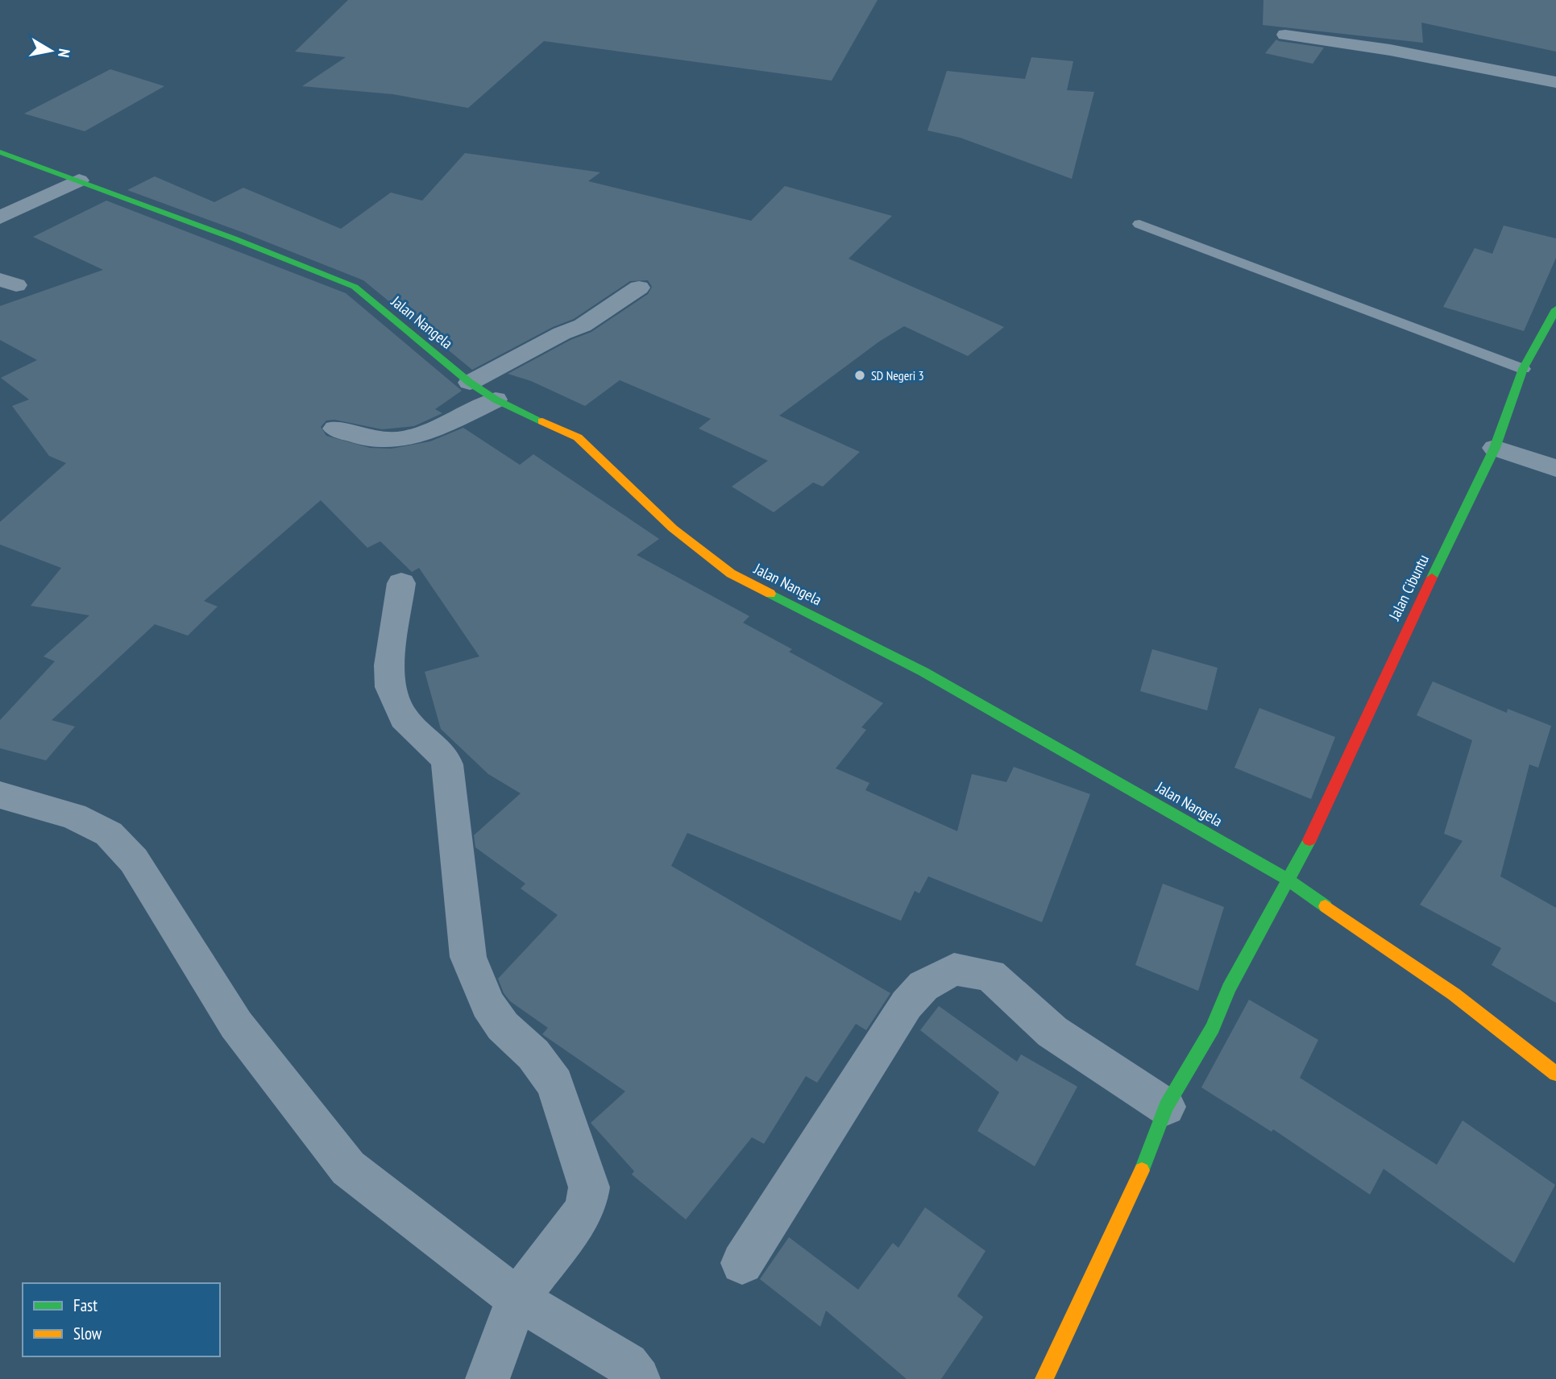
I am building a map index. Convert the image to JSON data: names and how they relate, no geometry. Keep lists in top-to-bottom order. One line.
{"streets":{"main road":["Jalan Nangela","Jalan Cibuntu"]},"crossings":[["Jalan Nangela","Jalan Cibuntu"]],"places":["SD Negeri 3"],"legend":["Fast","Slow"],"north":"right"}
